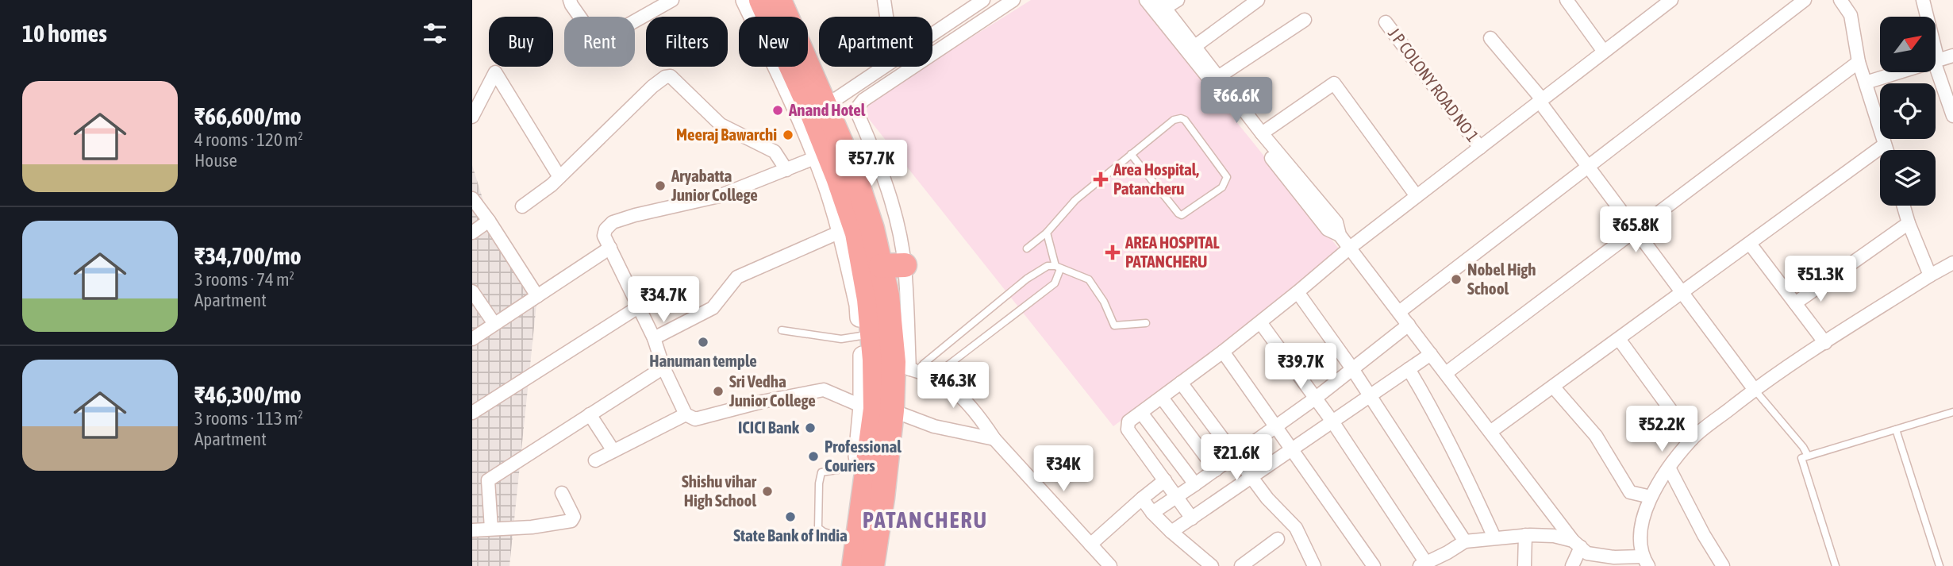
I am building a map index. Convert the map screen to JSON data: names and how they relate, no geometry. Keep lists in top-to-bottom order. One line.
{"streets":{"street":["J P COLONY ROAD NO 1"]},"districts":["PATANCHERU"],"places":{"other":["Anand Hotel","Meeraj Bawarchi","Aryabatta Junior College","Nobel High School","Hanuman temple","Sri Vedha Junior College","ICICI Bank","Professional Couriers","Shishu vihar High School","State Bank of India"],"health":["Area Hospital, Patancheru","AREA HOSPITAL PATANCHERU"]},"north":"top right","page":{"heading":"10 homes","chip":["Buy","Rent","Filters","New","Apartment"],"list":[{"name":"₹66,600/mo","note":"4 rooms · 120 m² · House"},{"name":"₹34,700/mo","note":"3 rooms · 74 m² · Apartment"},{"name":"₹46,300/mo","note":"3 rooms · 113 m² · Apartment"}],"price":["₹66.6K","₹57.7K","₹65.8K","₹51.3K","₹34.7K","₹39.7K","₹46.3K","₹52.2K","₹21.6K","₹34K"]}}
